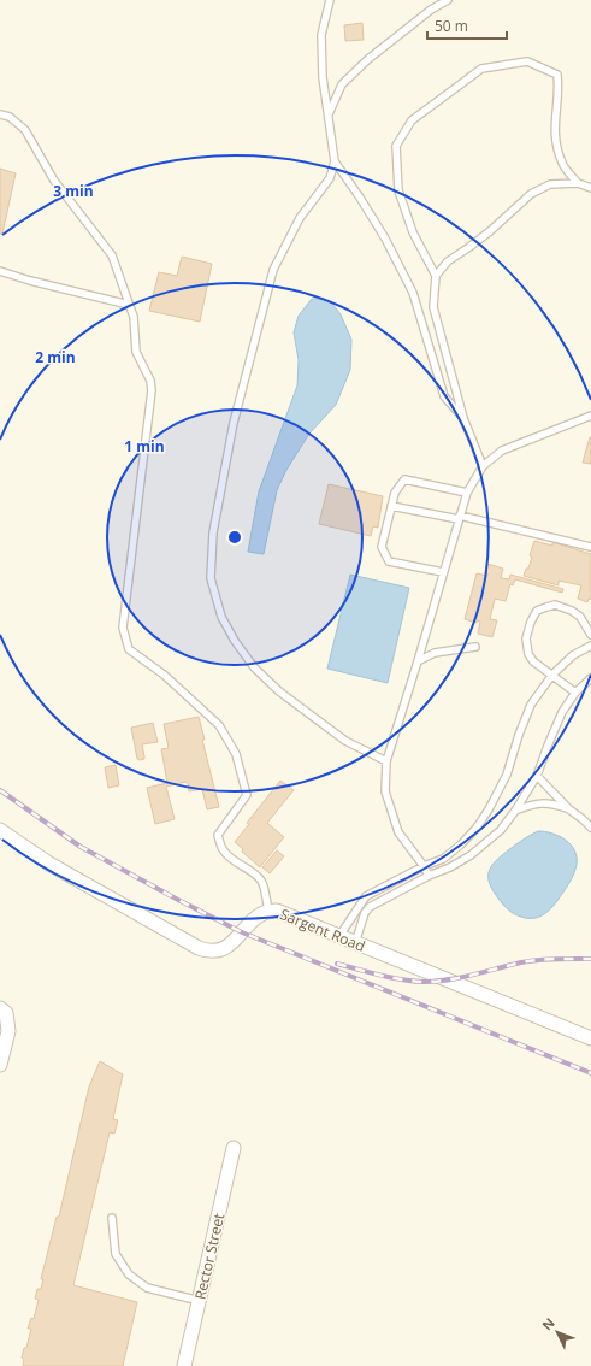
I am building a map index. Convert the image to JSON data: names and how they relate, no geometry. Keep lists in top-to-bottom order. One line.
{"streets":{"street":["Sargent Road","Rector Street"]},"scale_bar":"50 m","north":"top left","rings":["3 min","2 min","1 min"]}
